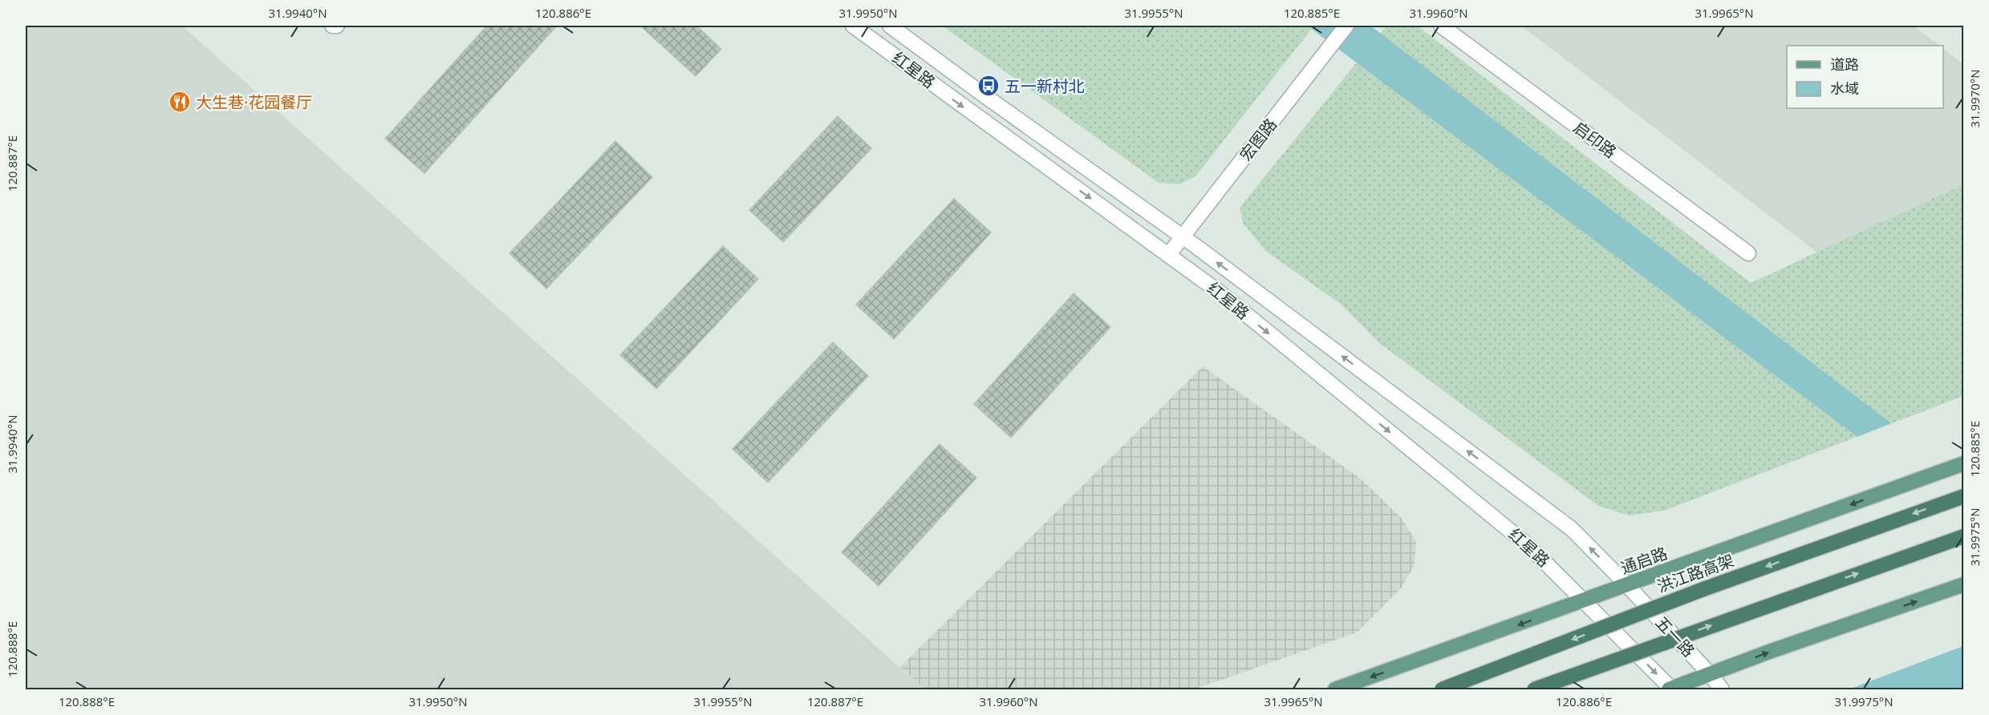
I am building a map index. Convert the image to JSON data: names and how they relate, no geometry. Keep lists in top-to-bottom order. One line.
{"streets":{"highway":["洪江路高架"],"main road":["红星路","宏图路","启印路","通启路","五一路"]},"crossings":[["红星路","宏图路"],["红星路","通启路"],["红星路","五一路"],["通启路","五一路"]],"places":{"bus stop":["五一新村北"],"restaurant":["大生巷·花园餐厅"]},"legend":["道路","水域"],"coordinates":["31.9940°N","120.886°E","31.9950°N","31.9955°N","120.885°E","31.9960°N","31.9965°N","31.9970°N","120.887°E","31.9975°N","120.888°E"]}
